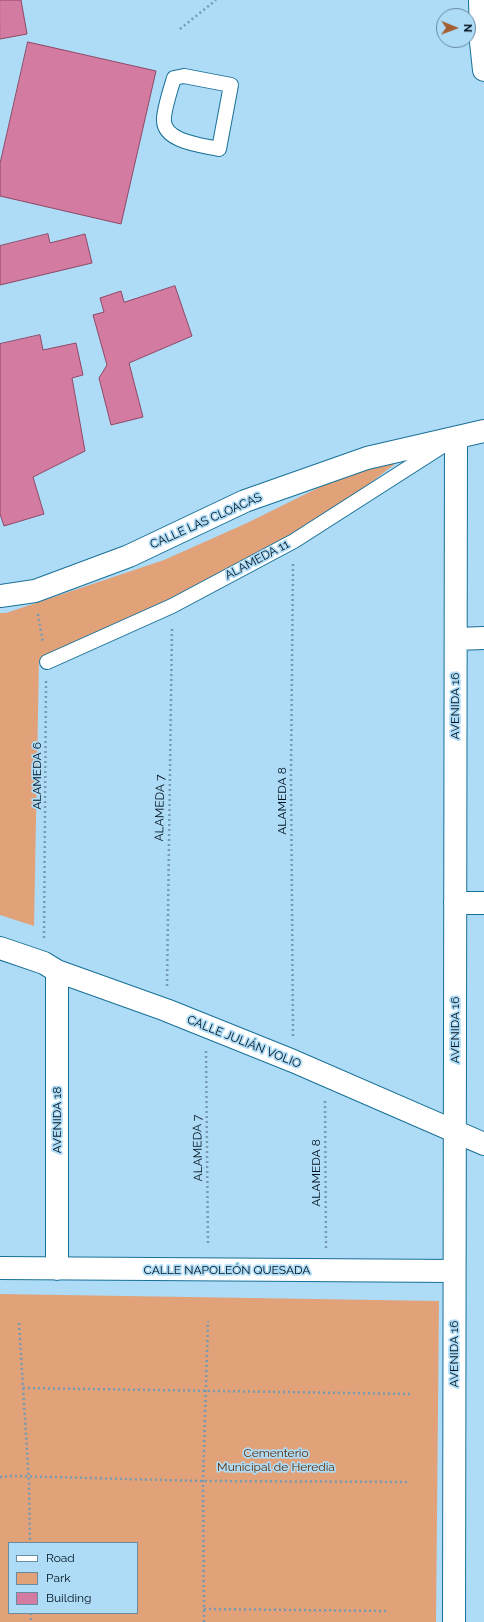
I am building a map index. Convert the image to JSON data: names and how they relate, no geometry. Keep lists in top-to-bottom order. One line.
{"streets":{"street":["CALLE LAS CLOACAS","AVENIDA 16","CALLE JULIÁN VOLIO","AVENIDA 18","CALLE NAPOLEÓN QUESADA"],"lane":["ALAMEDA 11"],"path":["ALAMEDA 6","ALAMEDA 8","ALAMEDA 7"]},"crossings":[["CALLE LAS CLOACAS","ALAMEDA 11"],["CALLE LAS CLOACAS","AVENIDA 16"],["CALLE LAS CLOACAS","ALAMEDA 6"],["ALAMEDA 11","AVENIDA 16"],["ALAMEDA 11","ALAMEDA 6"],["ALAMEDA 11","ALAMEDA 8"],["ALAMEDA 11","ALAMEDA 7"],["AVENIDA 16","CALLE JULIÁN VOLIO"],["AVENIDA 16","CALLE NAPOLEÓN QUESADA"],["ALAMEDA 6","CALLE JULIÁN VOLIO"],["ALAMEDA 6","AVENIDA 18"],["ALAMEDA 8","CALLE JULIÁN VOLIO"],["ALAMEDA 8","CALLE NAPOLEÓN QUESADA"],["ALAMEDA 7","CALLE JULIÁN VOLIO"],["ALAMEDA 7","CALLE NAPOLEÓN QUESADA"],["CALLE JULIÁN VOLIO","AVENIDA 18"],["AVENIDA 18","CALLE NAPOLEÓN QUESADA"]],"parks":["Cementerio Municipal de Heredia"],"legend":["Road","Park","Building"],"north":"right"}
